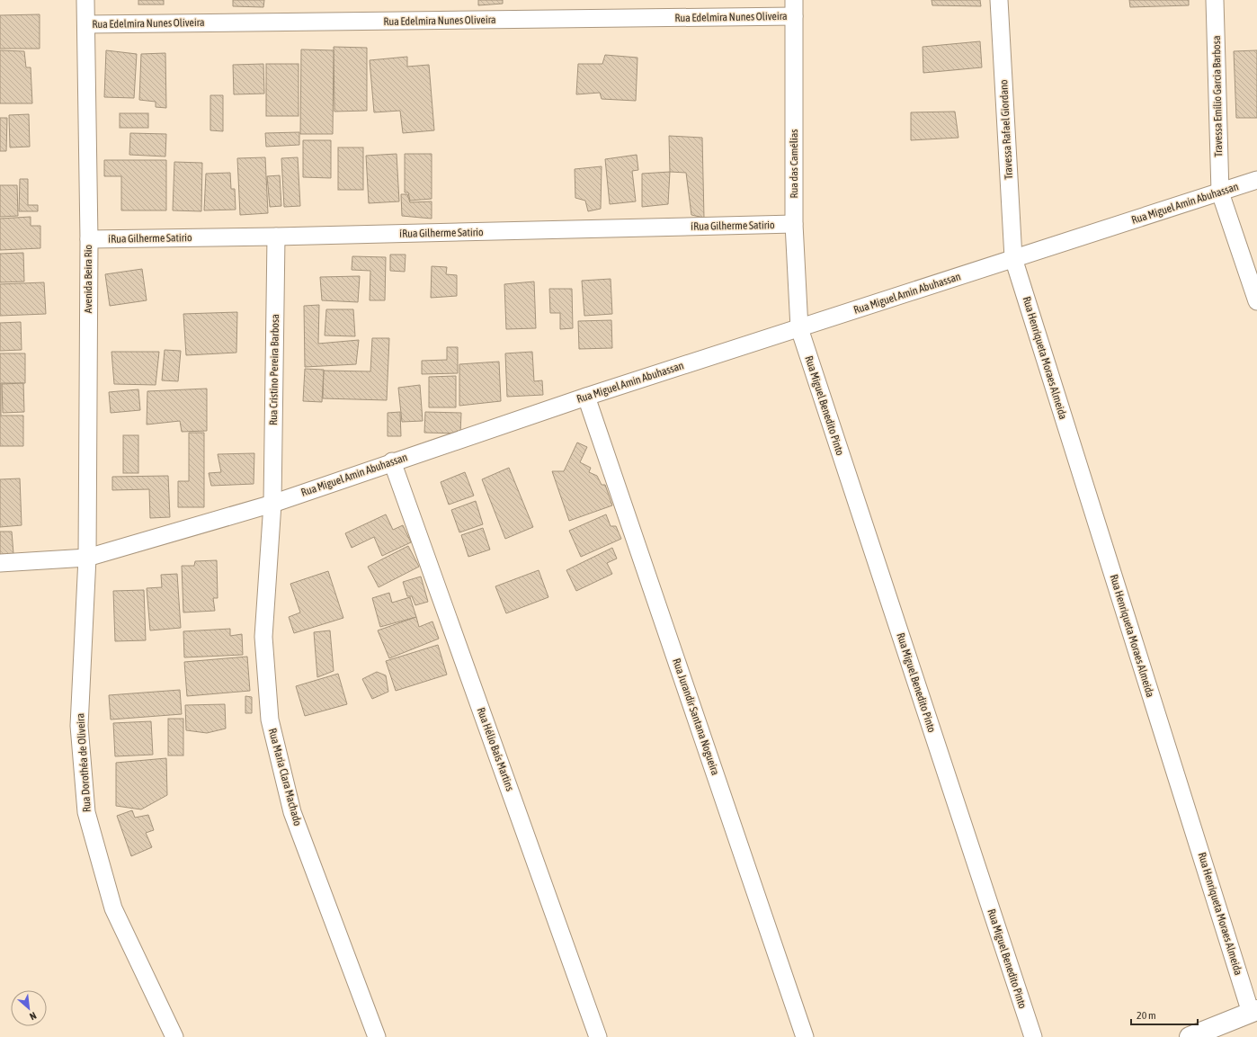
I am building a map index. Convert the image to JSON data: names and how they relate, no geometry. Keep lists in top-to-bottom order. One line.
{"streets":{"street":["Rua Edelmira Nunes Oliveira","Travessa Emílio Garcia Barbosa","Travessa Rafael Giordano","Rua das Camélias","Rua Miguel Amin Abuhassan","íRua Gilherme Satirio","Avenida Beira Rio","Rua Henriqueta Moraes Almeida","Rua Cristino Pereira Barbosa","Rua Miguel Benedito Pinto","Rua Jurandir Santana Nogueira","Rua Hélio Baís Martins","Rua Dorothéa de Oliveira","Rua Maria Clara Machado"]},"crossings":[["Rua Edelmira Nunes Oliveira","Rua das Camélias"],["Rua Edelmira Nunes Oliveira","Avenida Beira Rio"],["Travessa Emílio Garcia Barbosa","Rua Miguel Amin Abuhassan"],["Travessa Rafael Giordano","Rua Miguel Amin Abuhassan"],["Travessa Rafael Giordano","Rua Henriqueta Moraes Almeida"],["Rua das Camélias","Rua Miguel Amin Abuhassan"],["Rua das Camélias","íRua Gilherme Satirio"],["Rua das Camélias","Rua Miguel Benedito Pinto"],["Rua Miguel Amin Abuhassan","Avenida Beira Rio"],["Rua Miguel Amin Abuhassan","Rua Henriqueta Moraes Almeida"],["Rua Miguel Amin Abuhassan","Rua Cristino Pereira Barbosa"],["Rua Miguel Amin Abuhassan","Rua Miguel Benedito Pinto"],["Rua Miguel Amin Abuhassan","Rua Jurandir Santana Nogueira"],["Rua Miguel Amin Abuhassan","Rua Hélio Baís Martins"],["Rua Miguel Amin Abuhassan","Rua Dorothéa de Oliveira"],["Rua Miguel Amin Abuhassan","Rua Maria Clara Machado"],["íRua Gilherme Satirio","Avenida Beira Rio"],["íRua Gilherme Satirio","Rua Cristino Pereira Barbosa"],["Avenida Beira Rio","Rua Dorothéa de Oliveira"],["Rua Cristino Pereira Barbosa","Rua Maria Clara Machado"]],"scale_bar":"20 m","north":"bottom right"}
